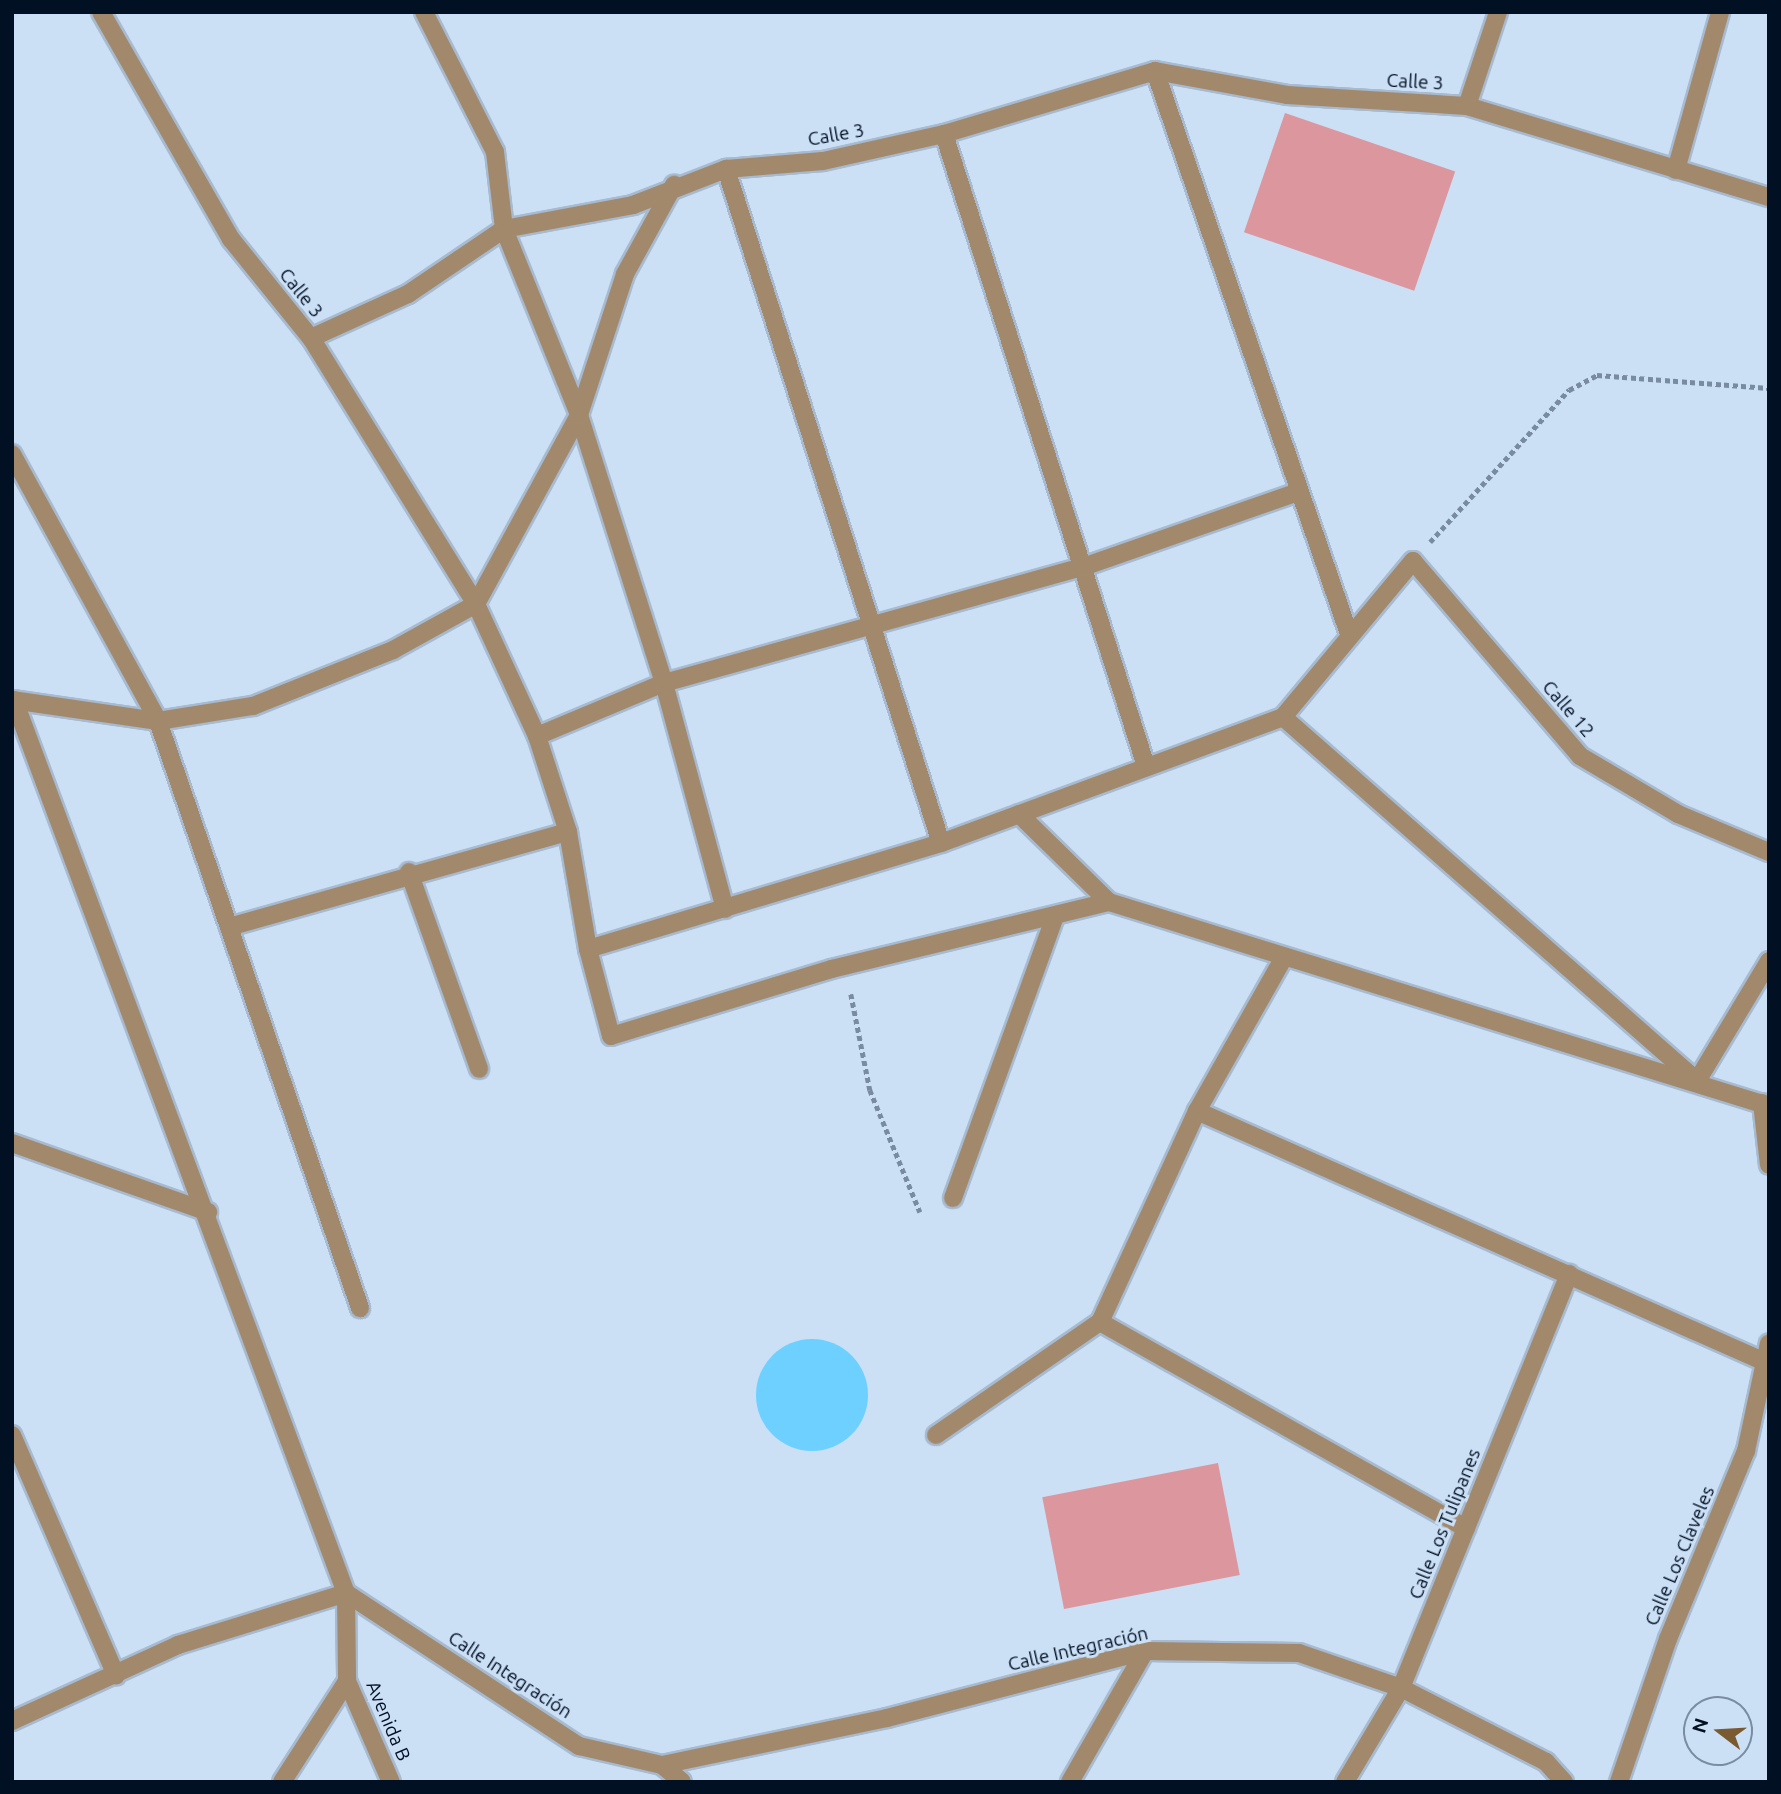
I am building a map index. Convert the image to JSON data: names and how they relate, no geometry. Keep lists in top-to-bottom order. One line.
{"streets":{"street":["Calle 3","Calle 12","Calle Los Tulipanes","Calle Los Claveles","Calle Integración","Avenida B"]},"crossings":[["Calle Los Tulipanes","Calle Integración"],["Calle Integración","Avenida B"]],"north":"left"}
